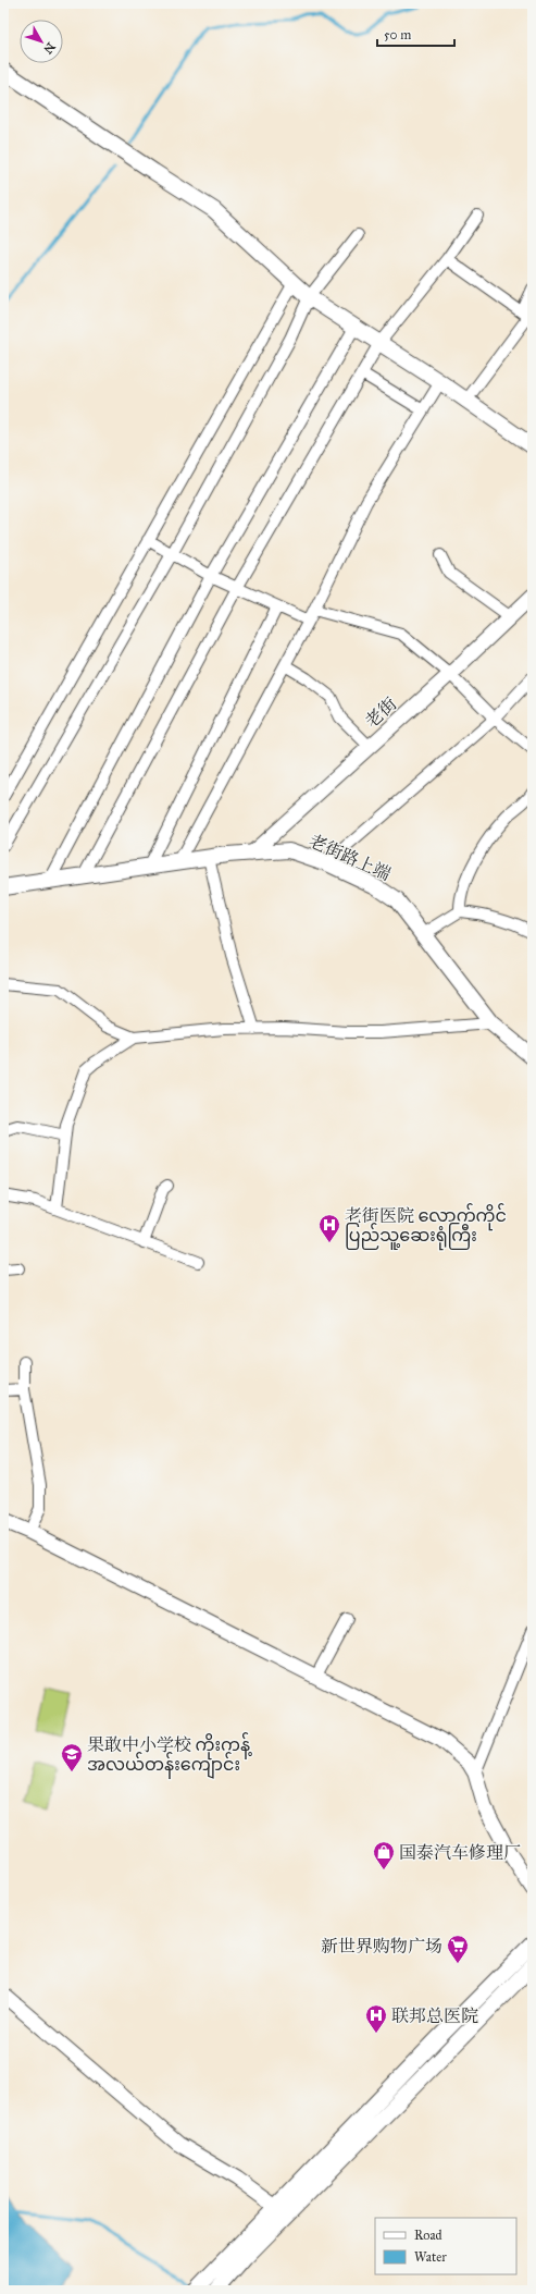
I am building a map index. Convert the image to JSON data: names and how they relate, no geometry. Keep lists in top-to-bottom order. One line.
{"streets":{"main road":["老街路上端"],"street":["老街"]},"crossings":[["老街","老街路上端"]],"places":{"hospital":["老街医院 လောက်ကိုင် ပြည်သူ့ဆေးရုံကြီး","联邦总医院"],"school or university":["果敢中小学校 ကိုးကန့် အလယ်တန်းကျောင်း"],"shop":["国泰汽车修理厂"],"supermarket":["新世界购物广场"]},"legend":["Road","Water"],"scale_bar":"50 m","north":"bottom right"}
